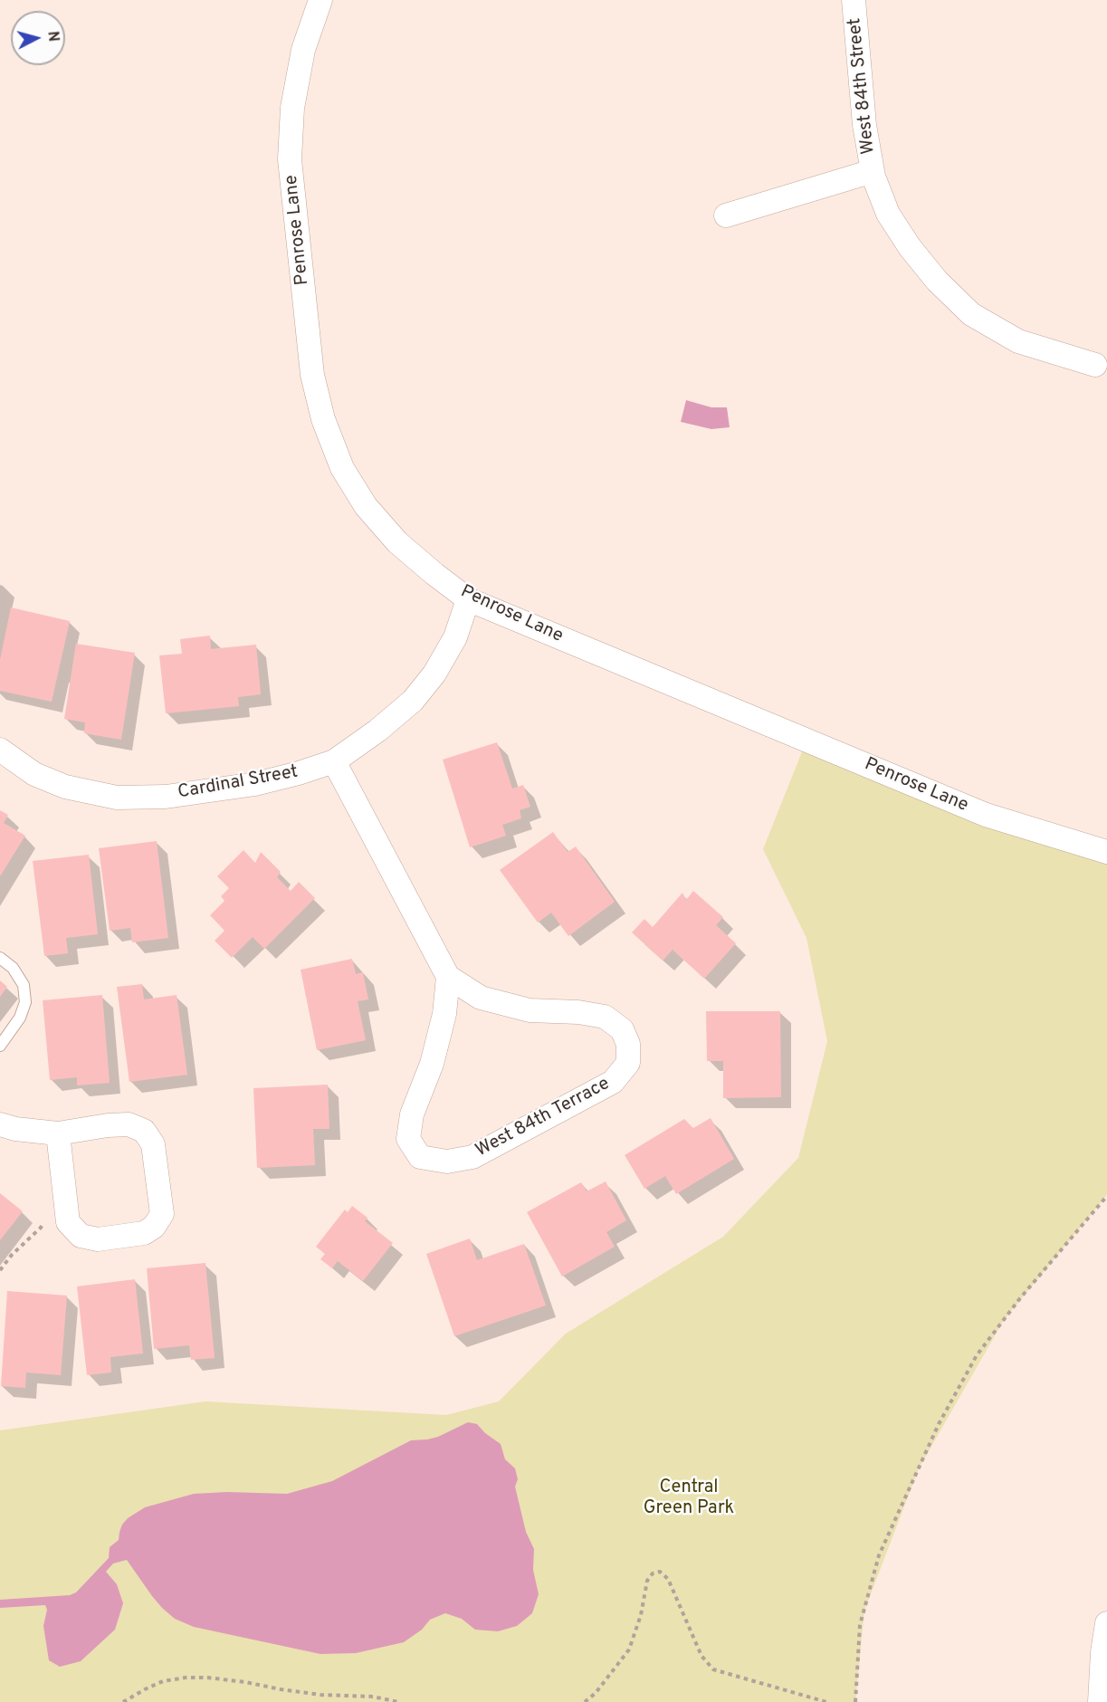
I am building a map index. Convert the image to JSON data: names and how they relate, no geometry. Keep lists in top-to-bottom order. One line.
{"streets":{"street":["West 84th Street","Penrose Lane","Cardinal Street","West 84th Terrace"]},"crossings":[["Penrose Lane","Cardinal Street"],["Cardinal Street","West 84th Terrace"]],"parks":["Central Green Park"],"north":"right"}
